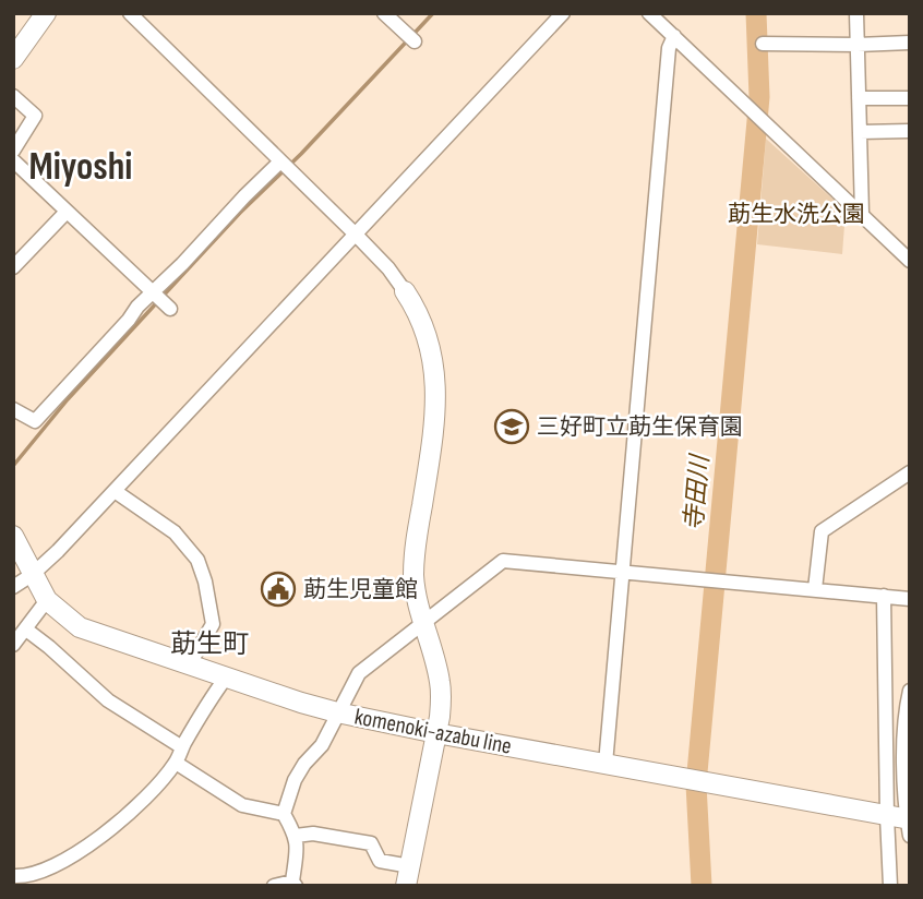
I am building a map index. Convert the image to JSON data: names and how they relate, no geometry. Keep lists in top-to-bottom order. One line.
{"streets":{"main road":["komenoki-azabu line"]},"districts":["Miyoshi","莇生町"],"water":["寺田川"],"parks":["莇生水洗公園"],"places":{"school or university":["三好町立莇生保育園"],"public building":["莇生児童館"]}}
